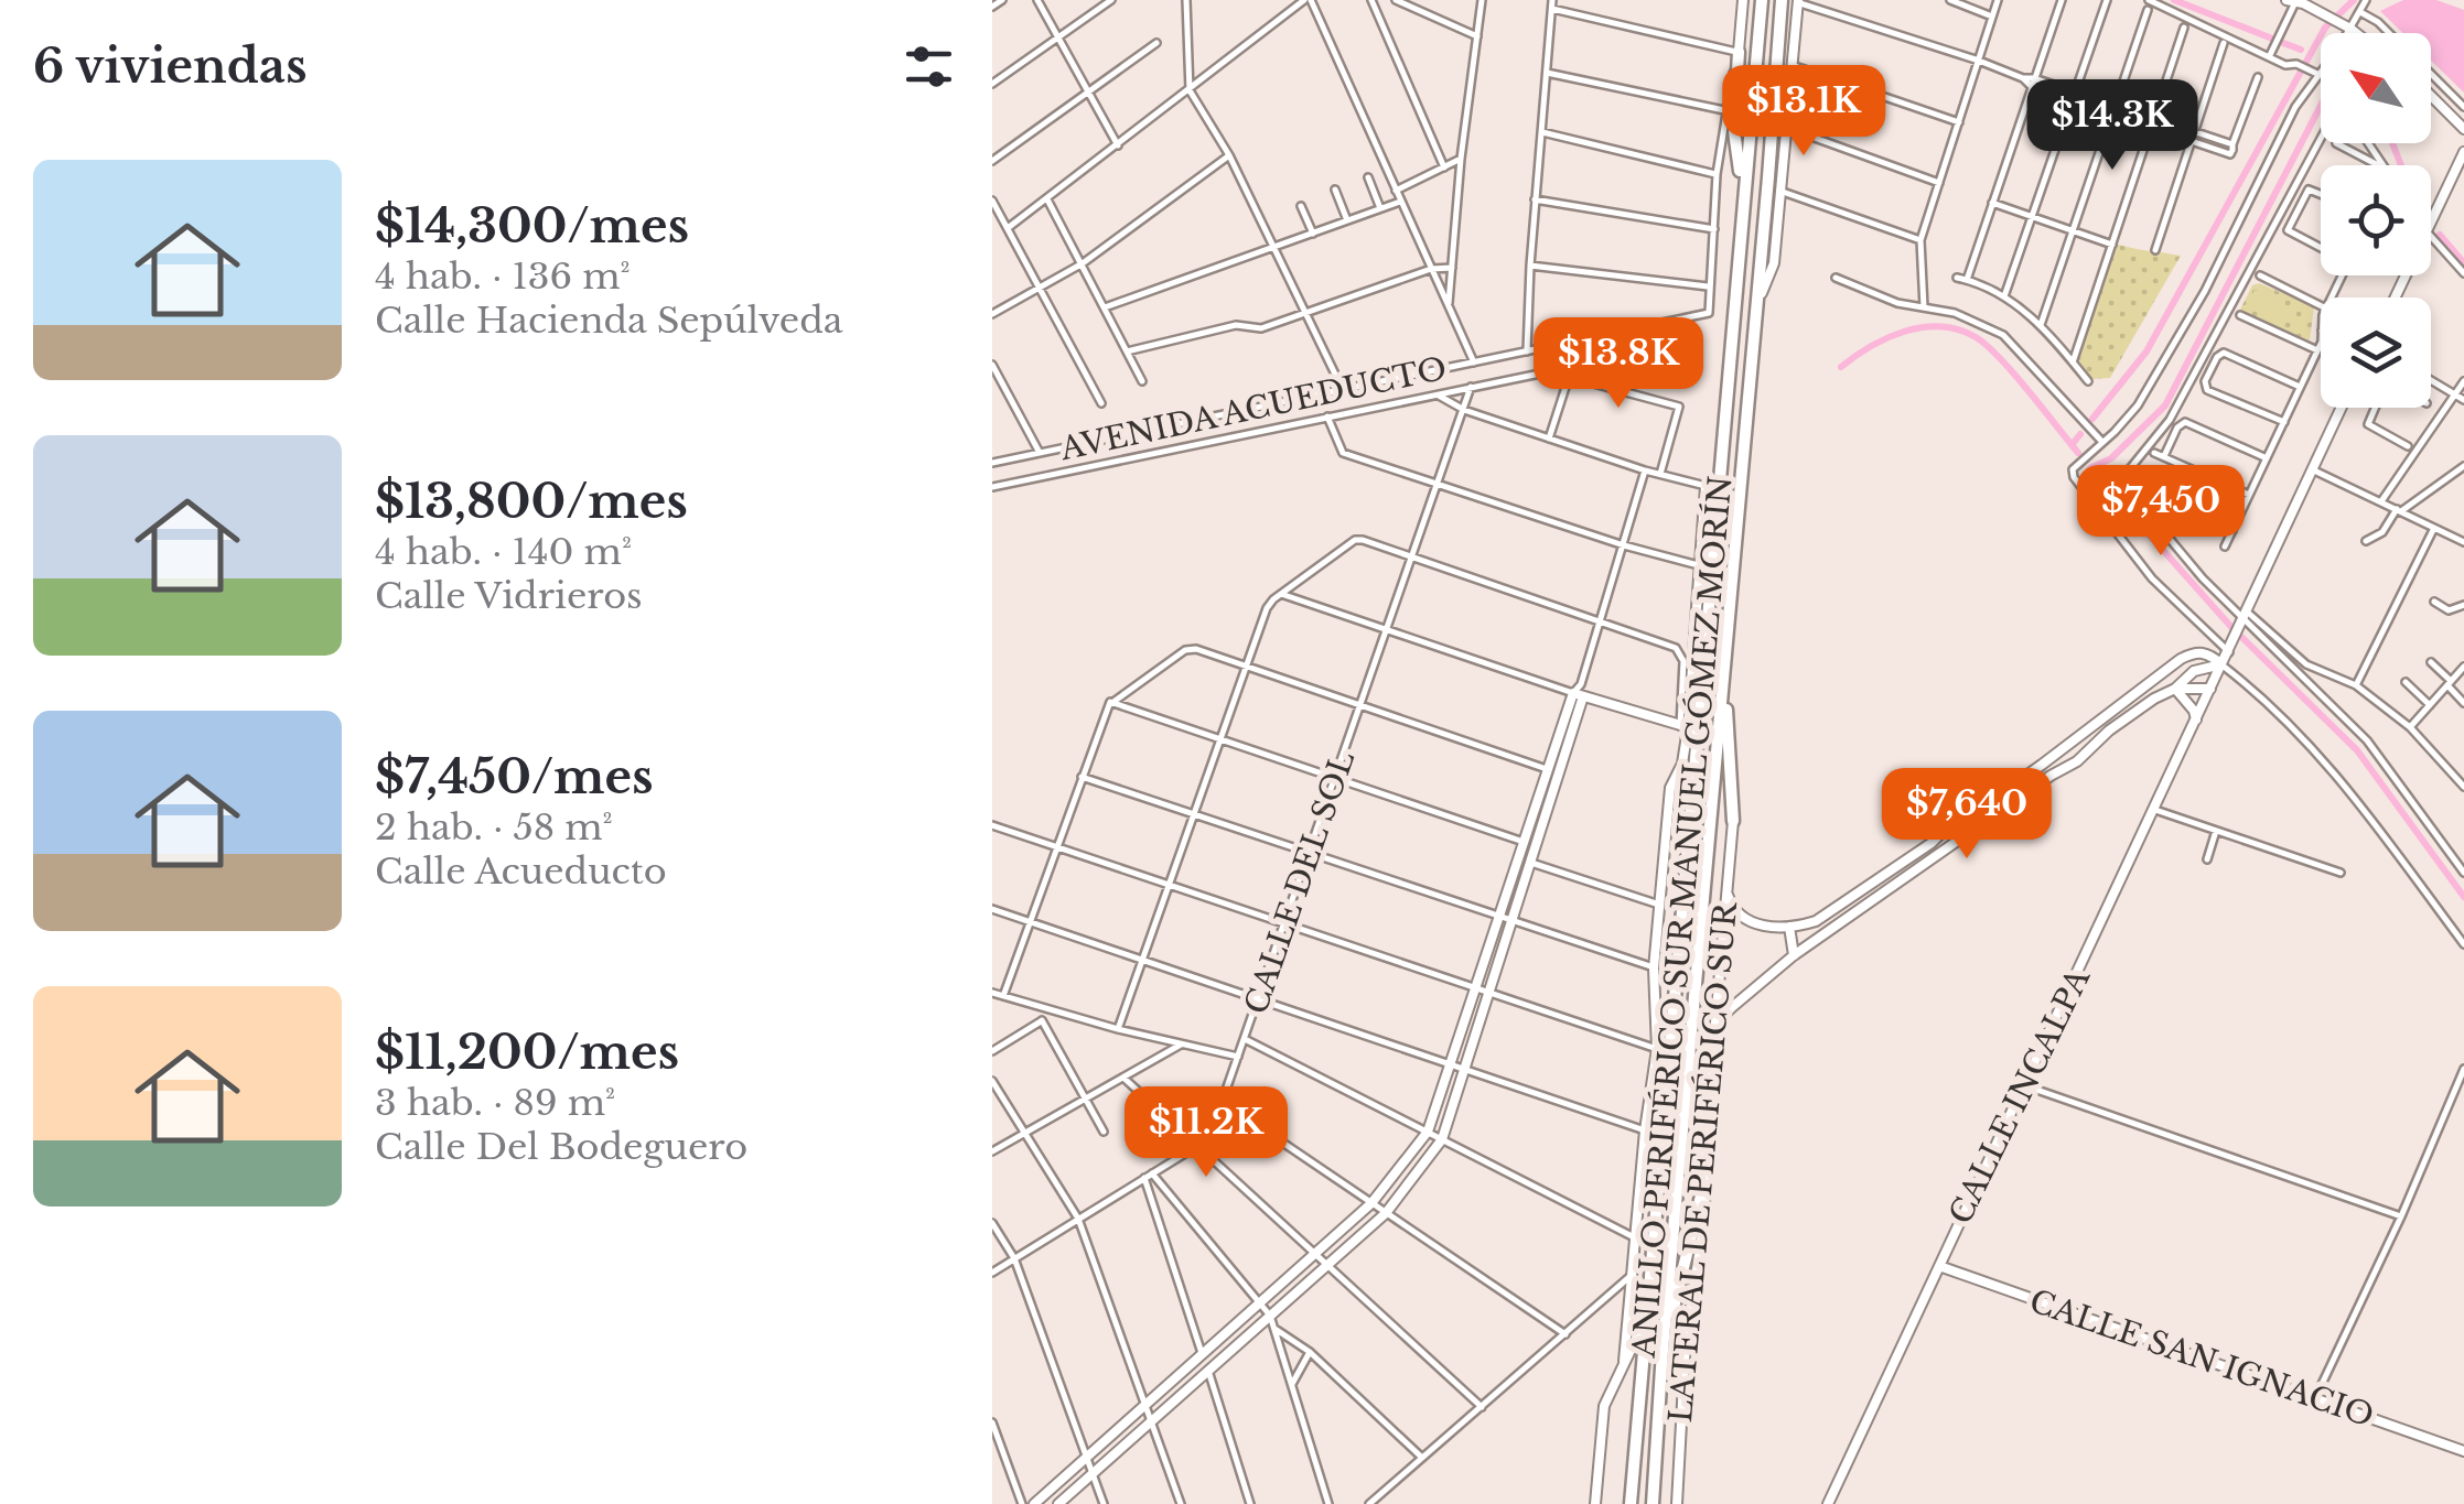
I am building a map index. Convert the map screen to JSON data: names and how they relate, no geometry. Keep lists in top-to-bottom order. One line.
{"streets":{"highway":["ANILLO PERIFÉRICO SUR MANUEL GÓMEZ MORÍN"],"street":["AVENIDA ACUEDUCTO","CALLE DEL SOL","CALLE INCALPA","LATERAL DE PERIFÉRICO SUR","CALLE SAN IGNACIO"]},"crossings":[["AVENIDA ACUEDUCTO","CALLE DEL SOL"],["ANILLO PERIFÉRICO SUR MANUEL GÓMEZ MORÍN","LATERAL DE PERIFÉRICO SUR"],["CALLE INCALPA","CALLE SAN IGNACIO"]],"north":"top left","page":{"heading":"6 viviendas","price":["$13.1K","$14.3K","$13.8K","$7,450","$7,640","$11.2K"],"list":[{"name":"$14,300/mes","note":"4 hab. · 136 m² · Calle Hacienda Sepúlveda"},{"name":"$13,800/mes","note":"4 hab. · 140 m² · Calle Vidrieros"},{"name":"$7,450/mes","note":"2 hab. · 58 m² · Calle Acueducto"},{"name":"$11,200/mes","note":"3 hab. · 89 m² · Calle Del Bodeguero"}]}}
